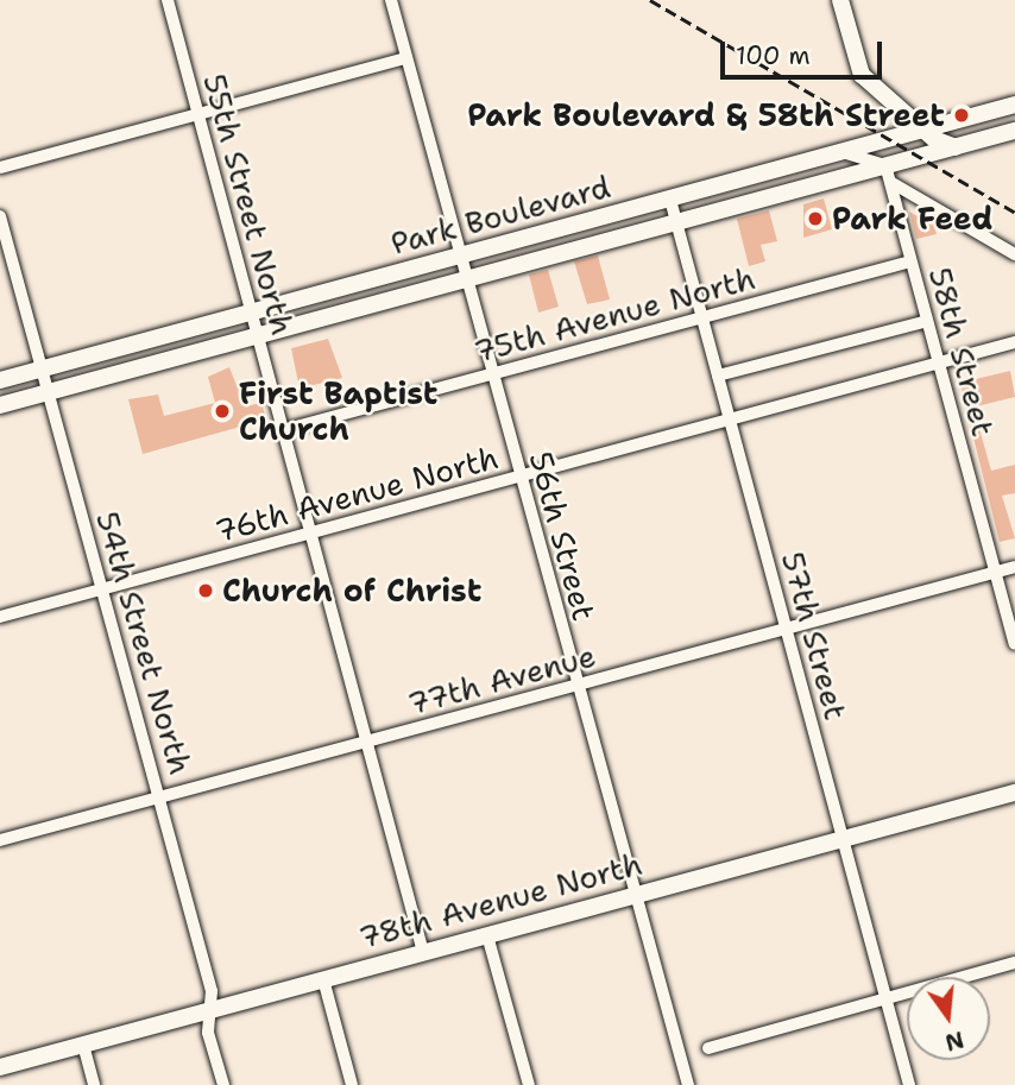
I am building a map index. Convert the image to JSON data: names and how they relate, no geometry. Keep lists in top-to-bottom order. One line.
{"streets":{"main road":["Park Boulevard","78th Avenue North"],"street":["55th Street North","75th Avenue North","58th Street","76th Avenue North","56th Street","57th Street","54th Street North","77th Avenue"]},"crossings":[["55th Street North","Park Boulevard"],["55th Street North","75th Avenue North"],["55th Street North","76th Avenue North"],["55th Street North","77th Avenue"],["55th Street North","78th Avenue North"],["Park Boulevard","58th Street"],["Park Boulevard","56th Street"],["Park Boulevard","57th Street"],["Park Boulevard","54th Street North"],["75th Avenue North","58th Street"],["75th Avenue North","56th Street"],["75th Avenue North","57th Street"],["58th Street","76th Avenue North"],["58th Street","77th Avenue"],["76th Avenue North","56th Street"],["76th Avenue North","57th Street"],["76th Avenue North","54th Street North"],["56th Street","77th Avenue"],["56th Street","78th Avenue North"],["57th Street","77th Avenue"],["57th Street","78th Avenue North"],["54th Street North","77th Avenue"],["54th Street North","78th Avenue North"]],"places":["Park Boulevard & 58th Street","Park Feed","First Baptist Church","Church of Christ"],"scale_bar":"100 m","north":"bottom"}
